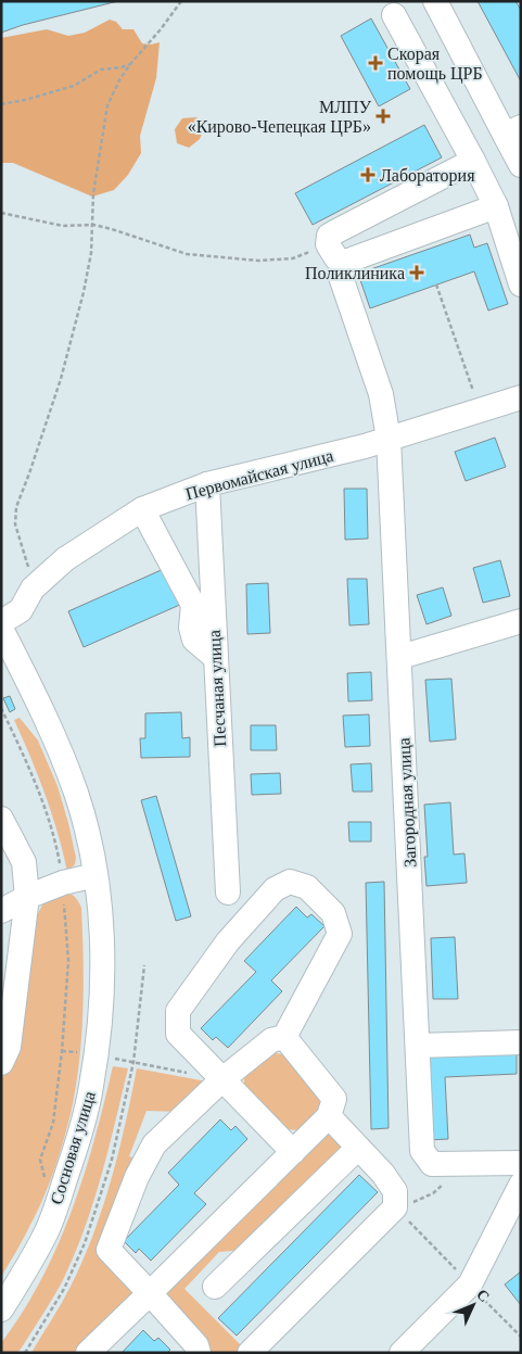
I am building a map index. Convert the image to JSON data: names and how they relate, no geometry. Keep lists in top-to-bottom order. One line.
{"streets":{"street":["Первомайская улица","Песчаная улица","Загородная улица","Сосновая улица"]},"crossings":[["Первомайская улица","Песчаная улица"],["Первомайская улица","Загородная улица"]],"places":{"health":["Скорая помощь ЦРБ","МЛПУ «Кирово-Чепецкая ЦРБ»","Лаборатория","Поликлиника"]},"north":"top right"}
